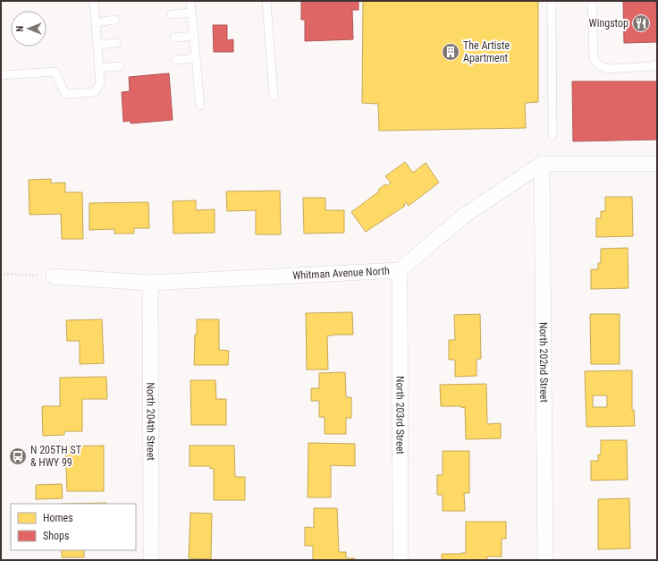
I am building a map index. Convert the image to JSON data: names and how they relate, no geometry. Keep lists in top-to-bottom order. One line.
{"streets":{"street":["Whitman Avenue North","North 202nd Street","North 203rd Street","North 204th Street"]},"crossings":[["Whitman Avenue North","North 202nd Street"],["Whitman Avenue North","North 203rd Street"],["Whitman Avenue North","North 204th Street"]],"places":{"restaurant":["Wingstop"],"building":["The Artiste Apartment"],"bus stop":["N 205TH ST & HWY 99"]},"legend":["Homes","Shops"],"north":"left"}
